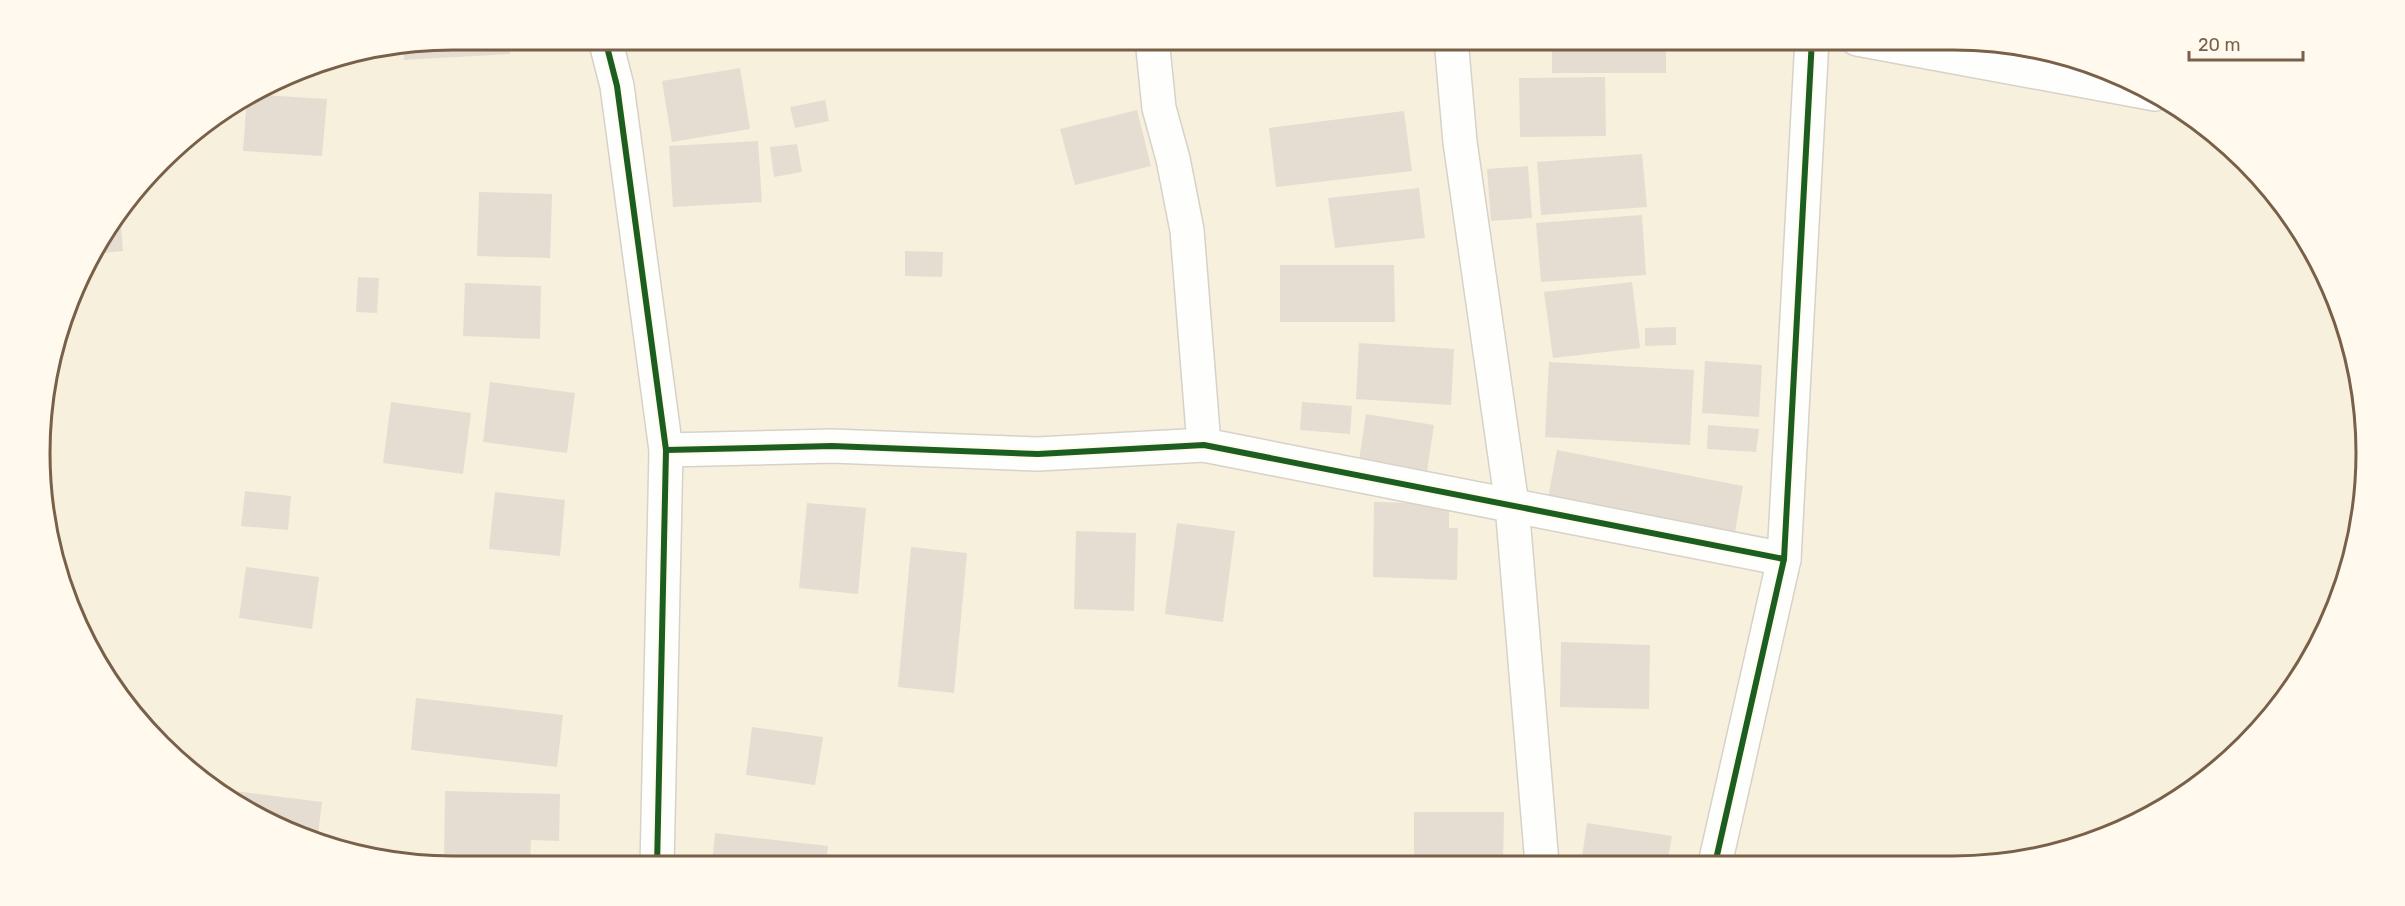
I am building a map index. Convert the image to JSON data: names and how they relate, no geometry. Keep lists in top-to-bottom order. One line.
{"scale_bar":"20 m"}
